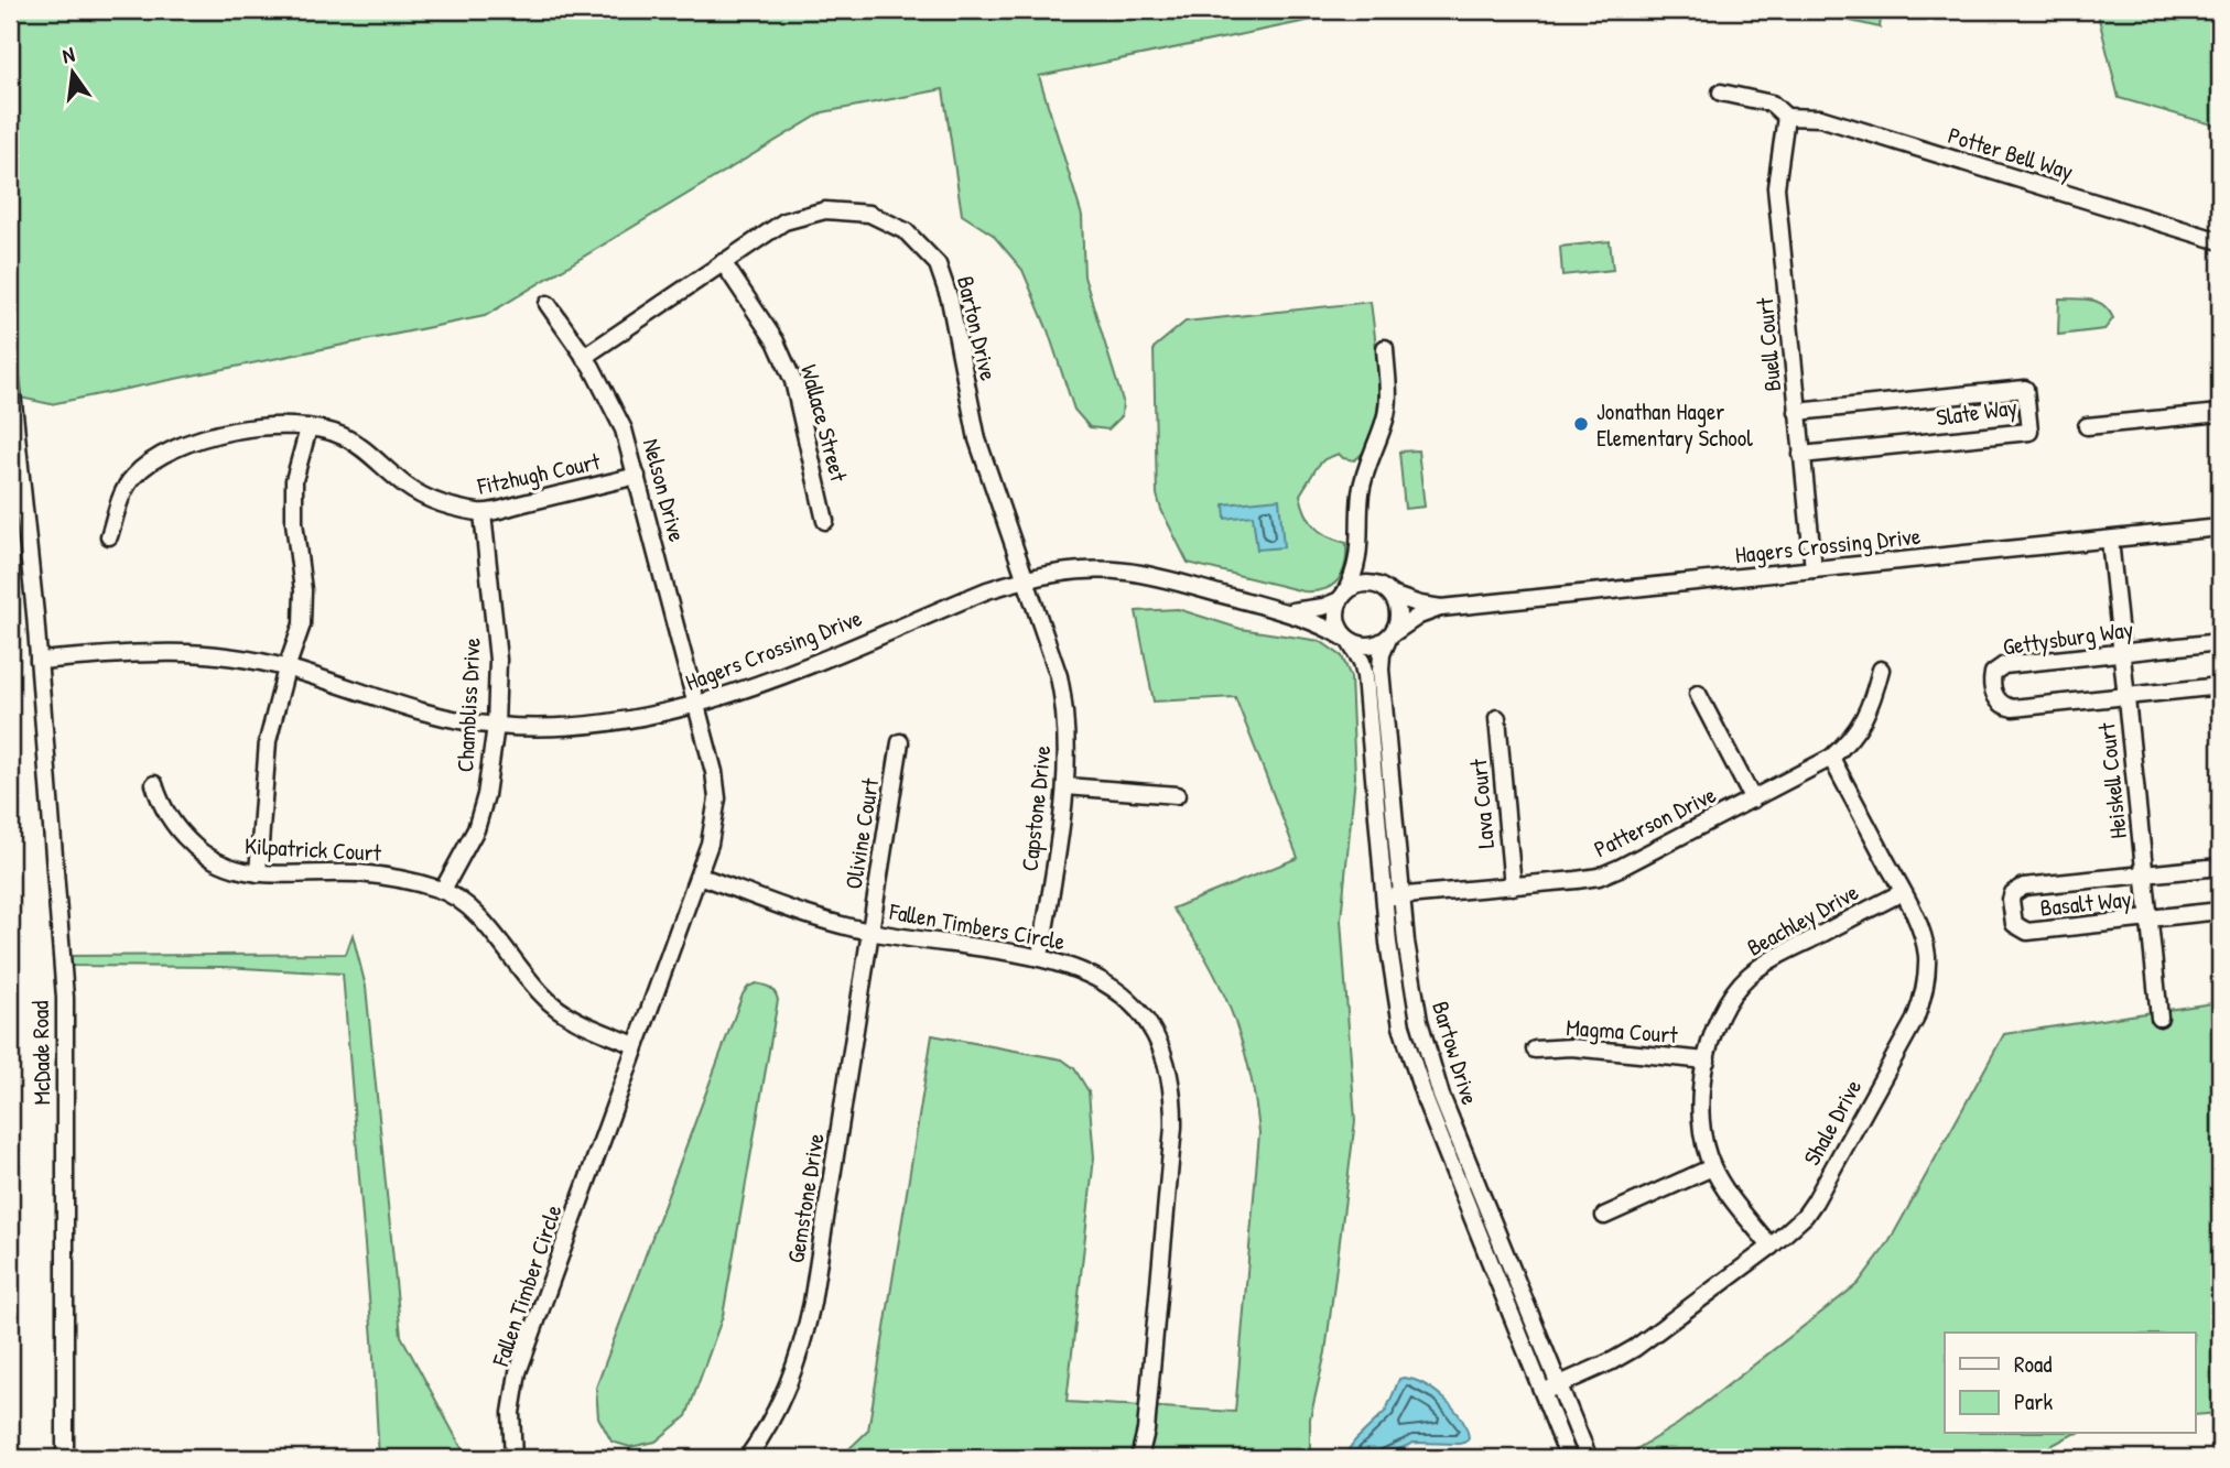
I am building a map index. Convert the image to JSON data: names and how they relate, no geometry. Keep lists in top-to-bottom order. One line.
{"streets":{"street":["Potter Bell Way","Barton Drive","Buell Court","Slate Way","Wallace Street","Fitzhugh Court","Nelson Drive","Hagers Crossing Drive","Gettysburg Way","Chambliss Drive","Heiskell Court","Lava Court","Capstone Drive","Patterson Drive","Olivine Court","Kilpatrick Court","Basalt Way","Beachley Drive","Fallen Timbers Circle","Magma Court","McDade Road","Bartow Drive","Shale Drive","Gemstone Drive","Fallen Timber Circle"]},"crossings":[["Potter Bell Way","Buell Court"],["Barton Drive","Wallace Street"],["Barton Drive","Nelson Drive"],["Barton Drive","Hagers Crossing Drive"],["Barton Drive","Capstone Drive"],["Buell Court","Slate Way"],["Buell Court","Hagers Crossing Drive"],["Fitzhugh Court","Nelson Drive"],["Fitzhugh Court","Chambliss Drive"],["Nelson Drive","Hagers Crossing Drive"],["Hagers Crossing Drive","Chambliss Drive"],["Hagers Crossing Drive","Heiskell Court"],["Hagers Crossing Drive","Capstone Drive"],["Hagers Crossing Drive","McDade Road"],["Hagers Crossing Drive","Bartow Drive"],["Gettysburg Way","Heiskell Court"],["Chambliss Drive","Kilpatrick Court"],["Heiskell Court","Basalt Way"],["Lava Court","Patterson Drive"],["Capstone Drive","Fallen Timbers Circle"],["Patterson Drive","Bartow Drive"],["Patterson Drive","Shale Drive"],["Olivine Court","Fallen Timbers Circle"],["Olivine Court","Gemstone Drive"],["Kilpatrick Court","Fallen Timber Circle"],["Beachley Drive","Magma Court"],["Beachley Drive","Shale Drive"],["Fallen Timbers Circle","Gemstone Drive"],["Bartow Drive","Shale Drive"]],"places":["Jonathan Hager Elementary School"],"legend":["Road","Park"],"north":"top"}
